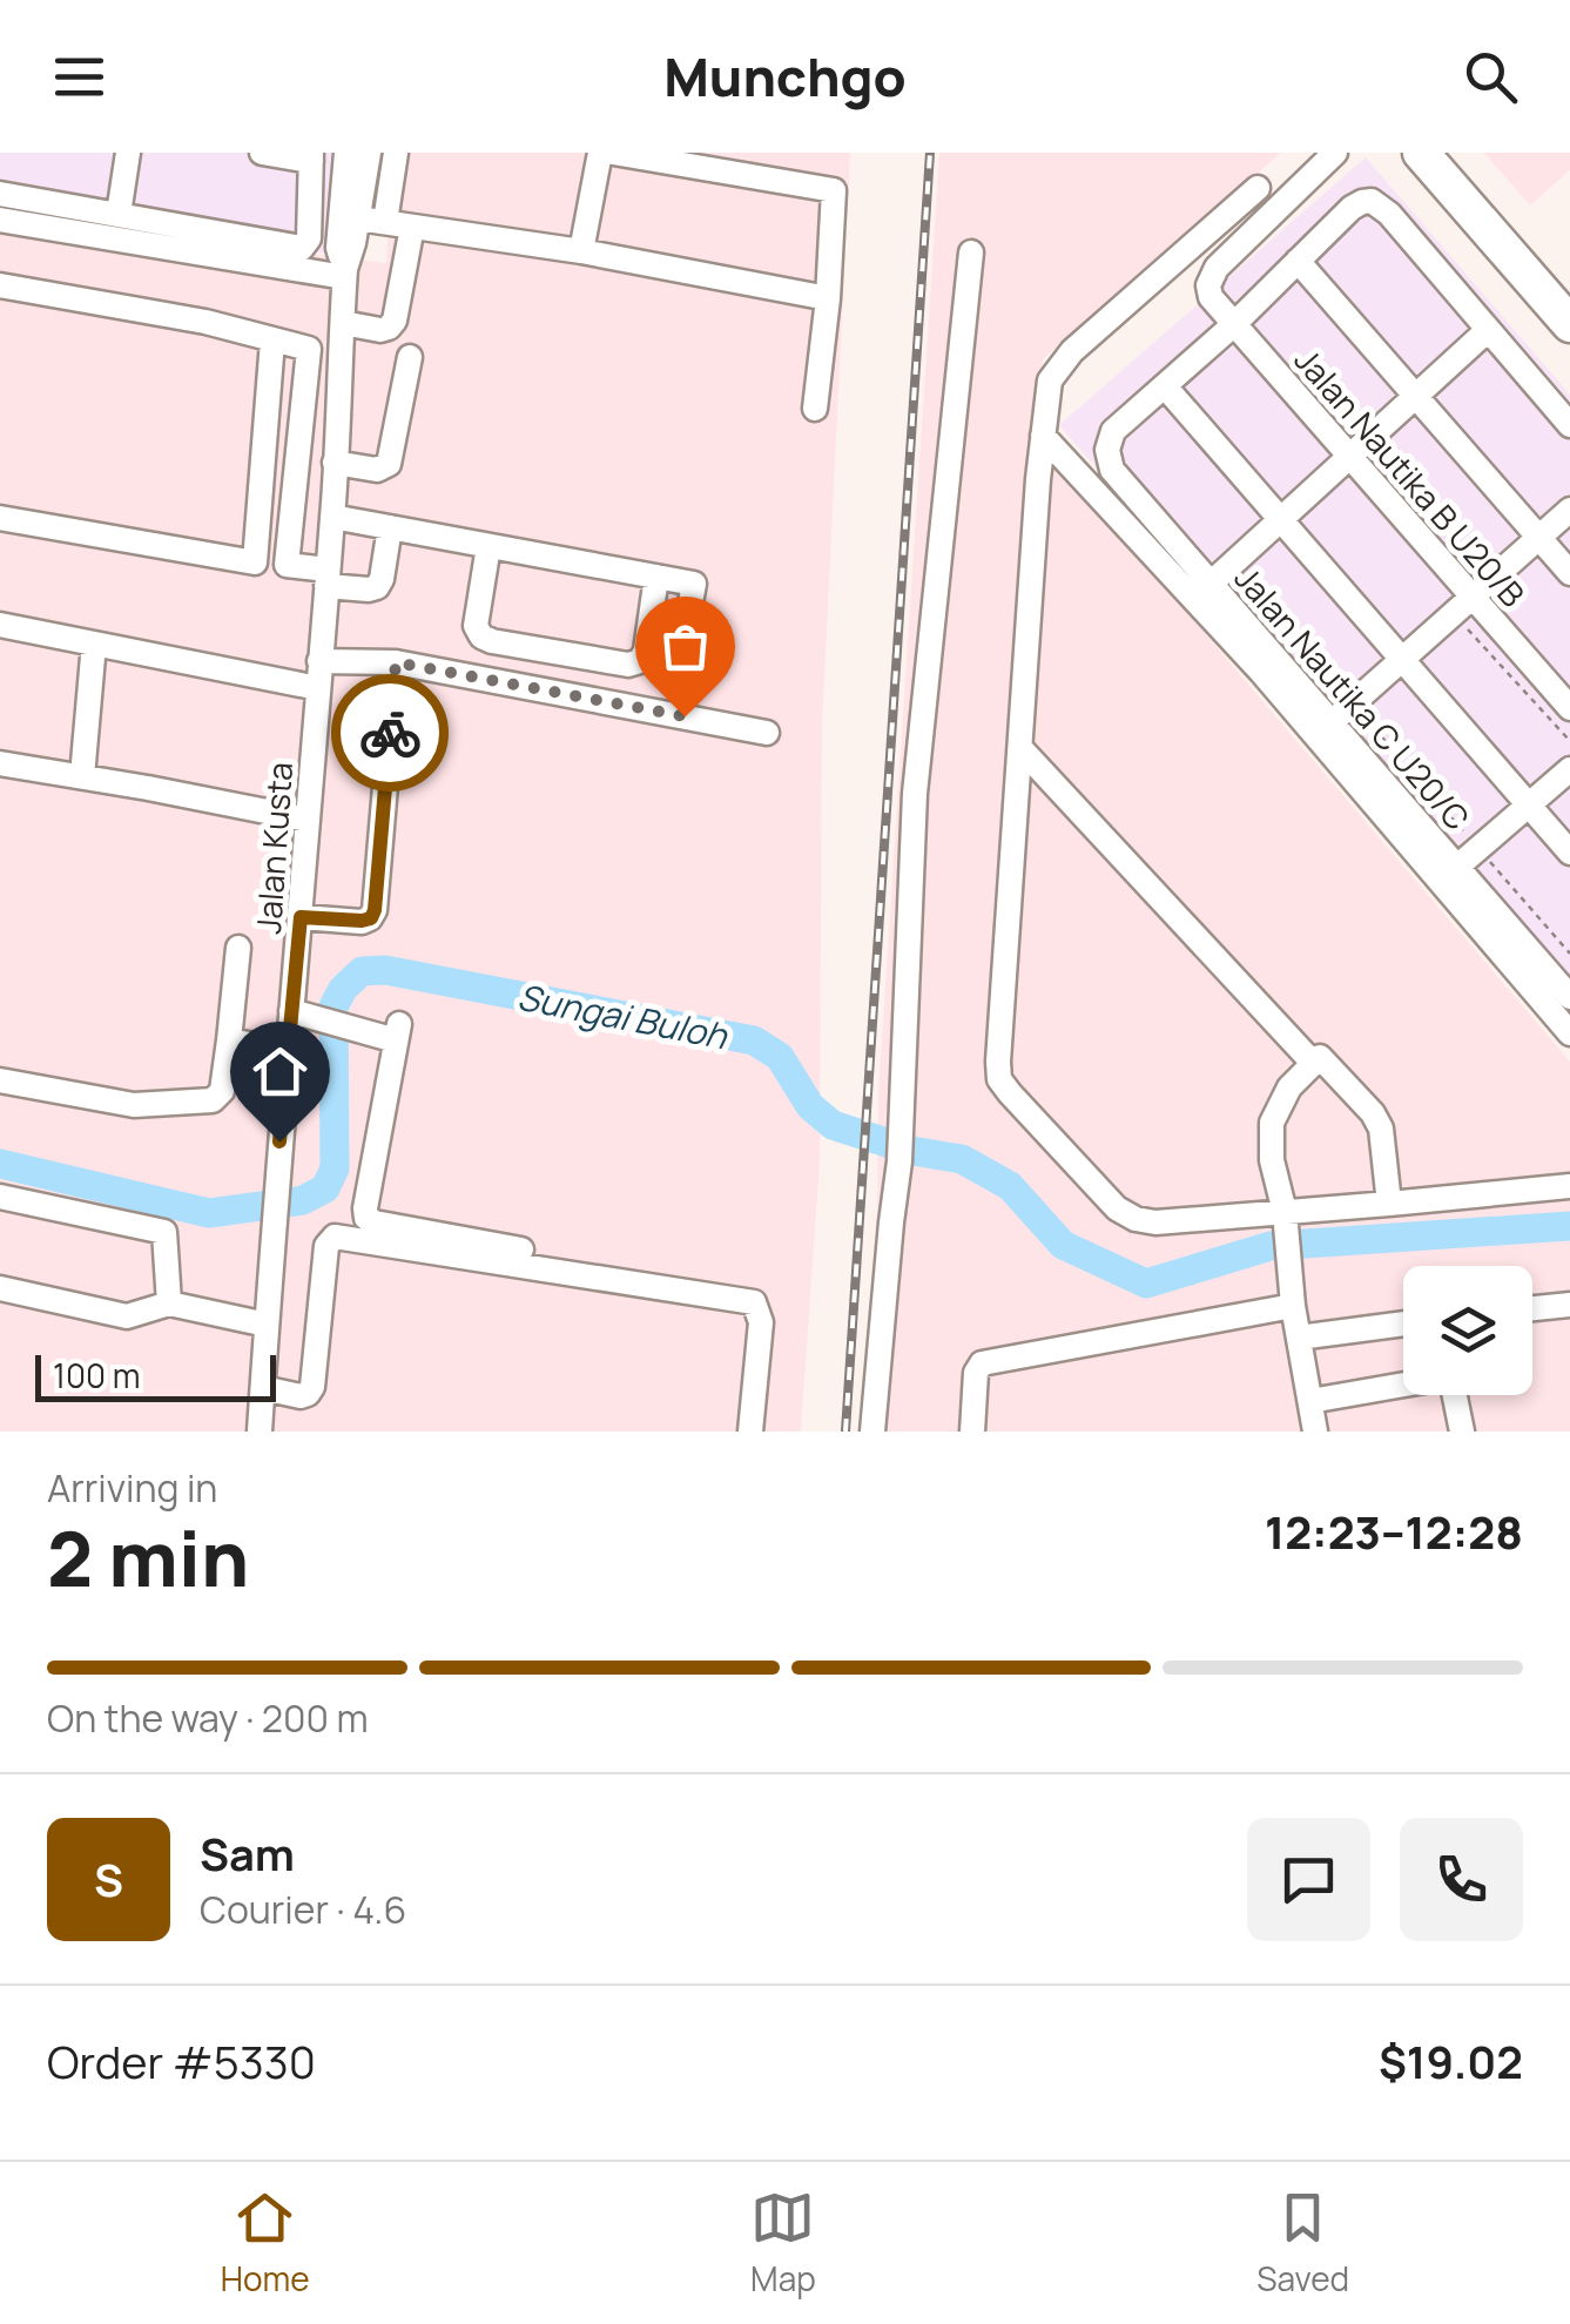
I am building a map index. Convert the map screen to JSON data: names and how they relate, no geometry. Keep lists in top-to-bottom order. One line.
{"streets":{"street":["Jalan Nautika B U20/B","Jalan Nautika C U20/C","Jalan Kusta"]},"water":["Sungai Buloh"],"scale_bar":"100 m","page":{"header":"Munchgo","scale":"100 m","heading":["2 min","Arriving in","12:23–12:28"],"panel":["Sam","Courier · 4.6","Order #5330","$19.02"],"bar":"On the way · 200 m","round":"S","tabs":["Home","Map","Saved"]}}
